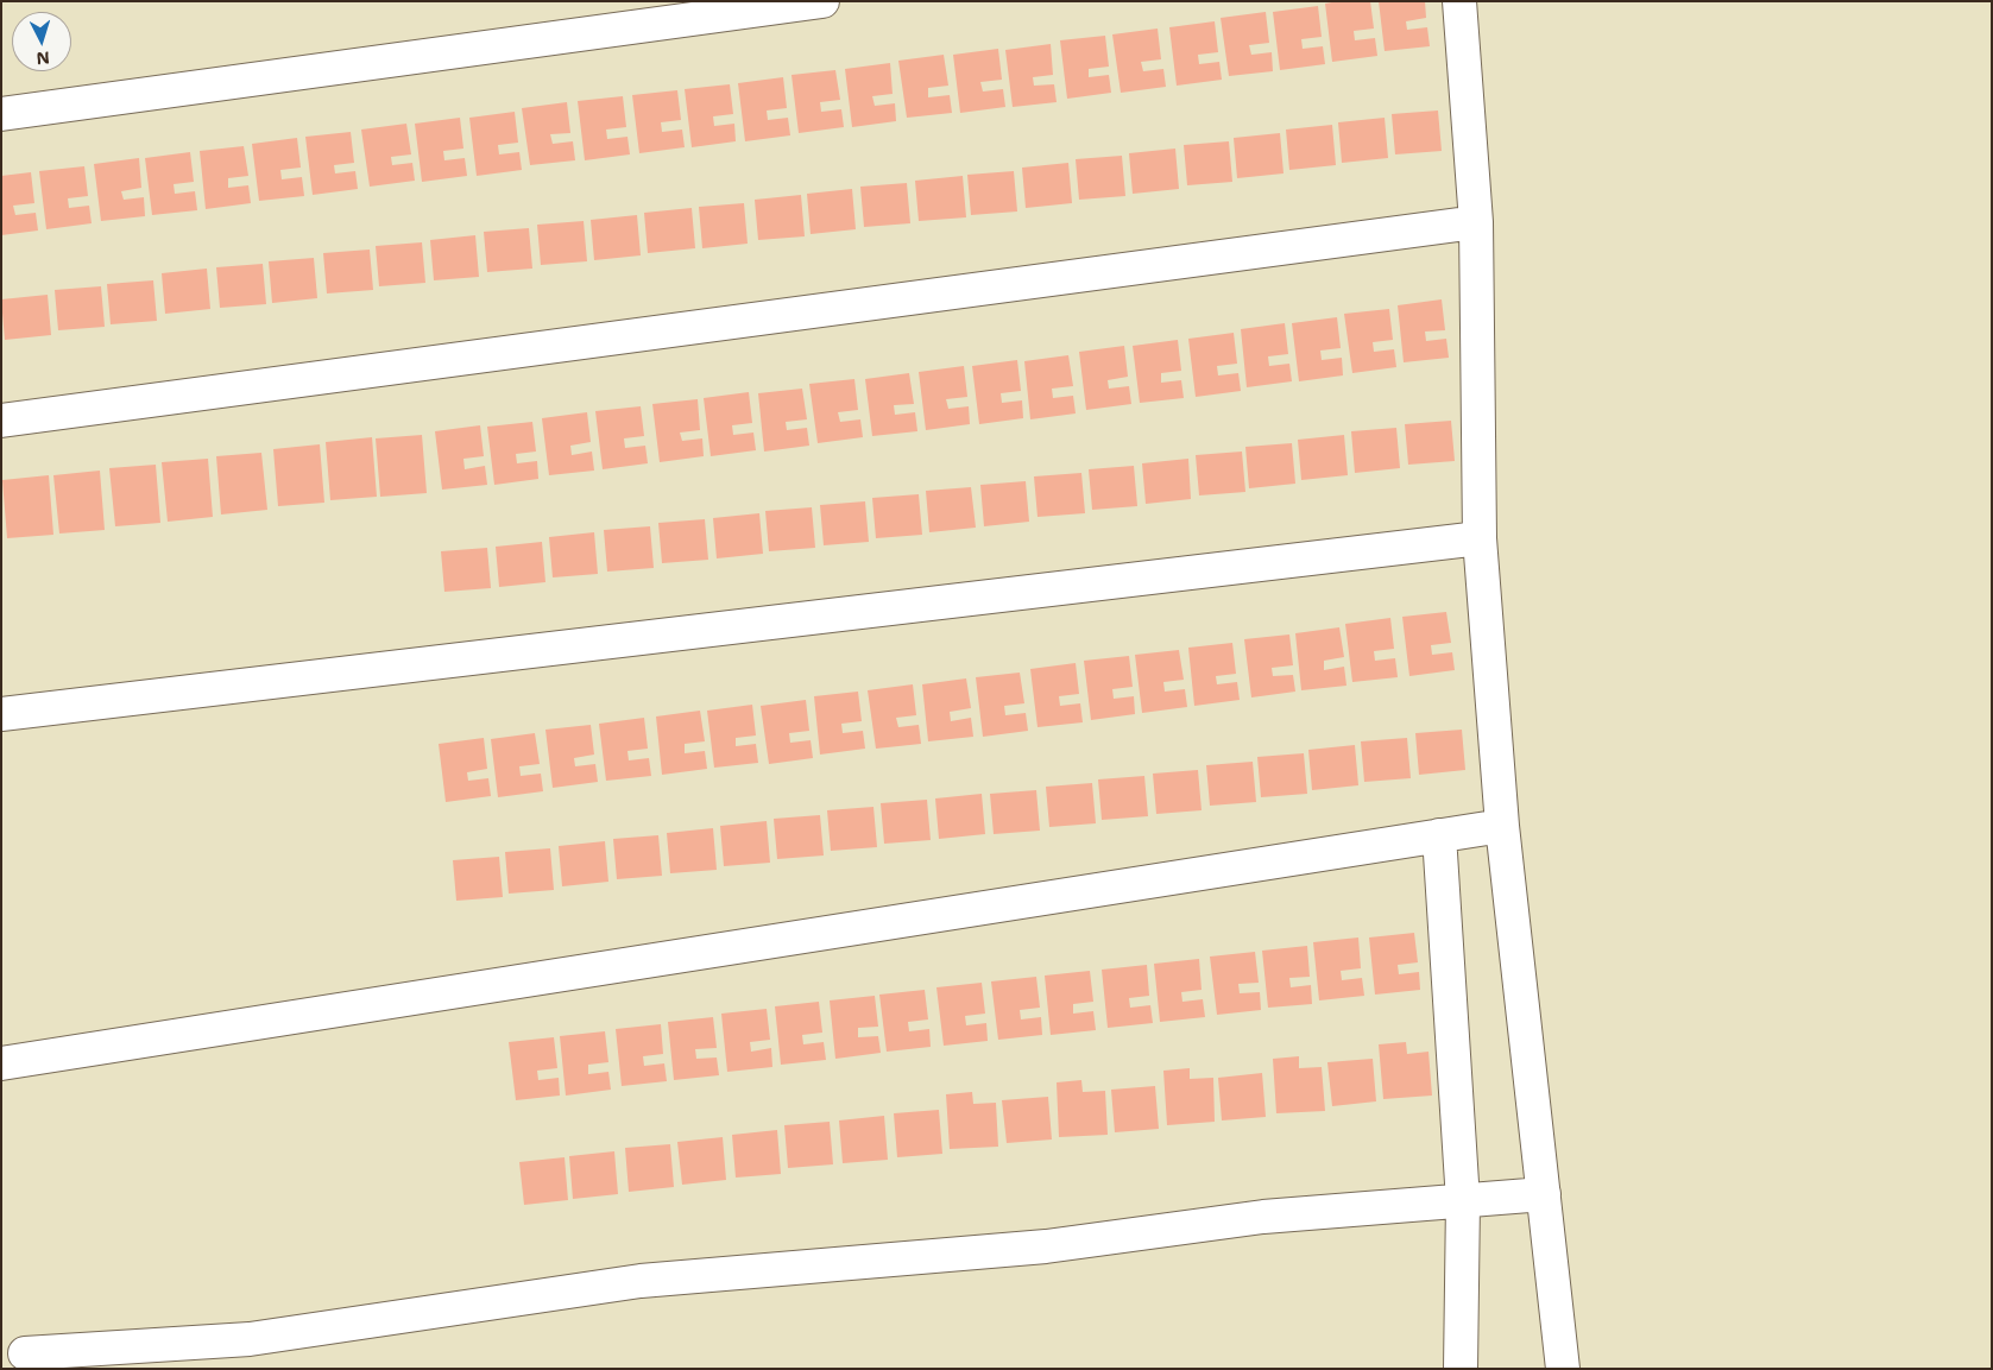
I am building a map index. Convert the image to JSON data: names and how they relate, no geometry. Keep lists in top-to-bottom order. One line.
{"north":"bottom"}
